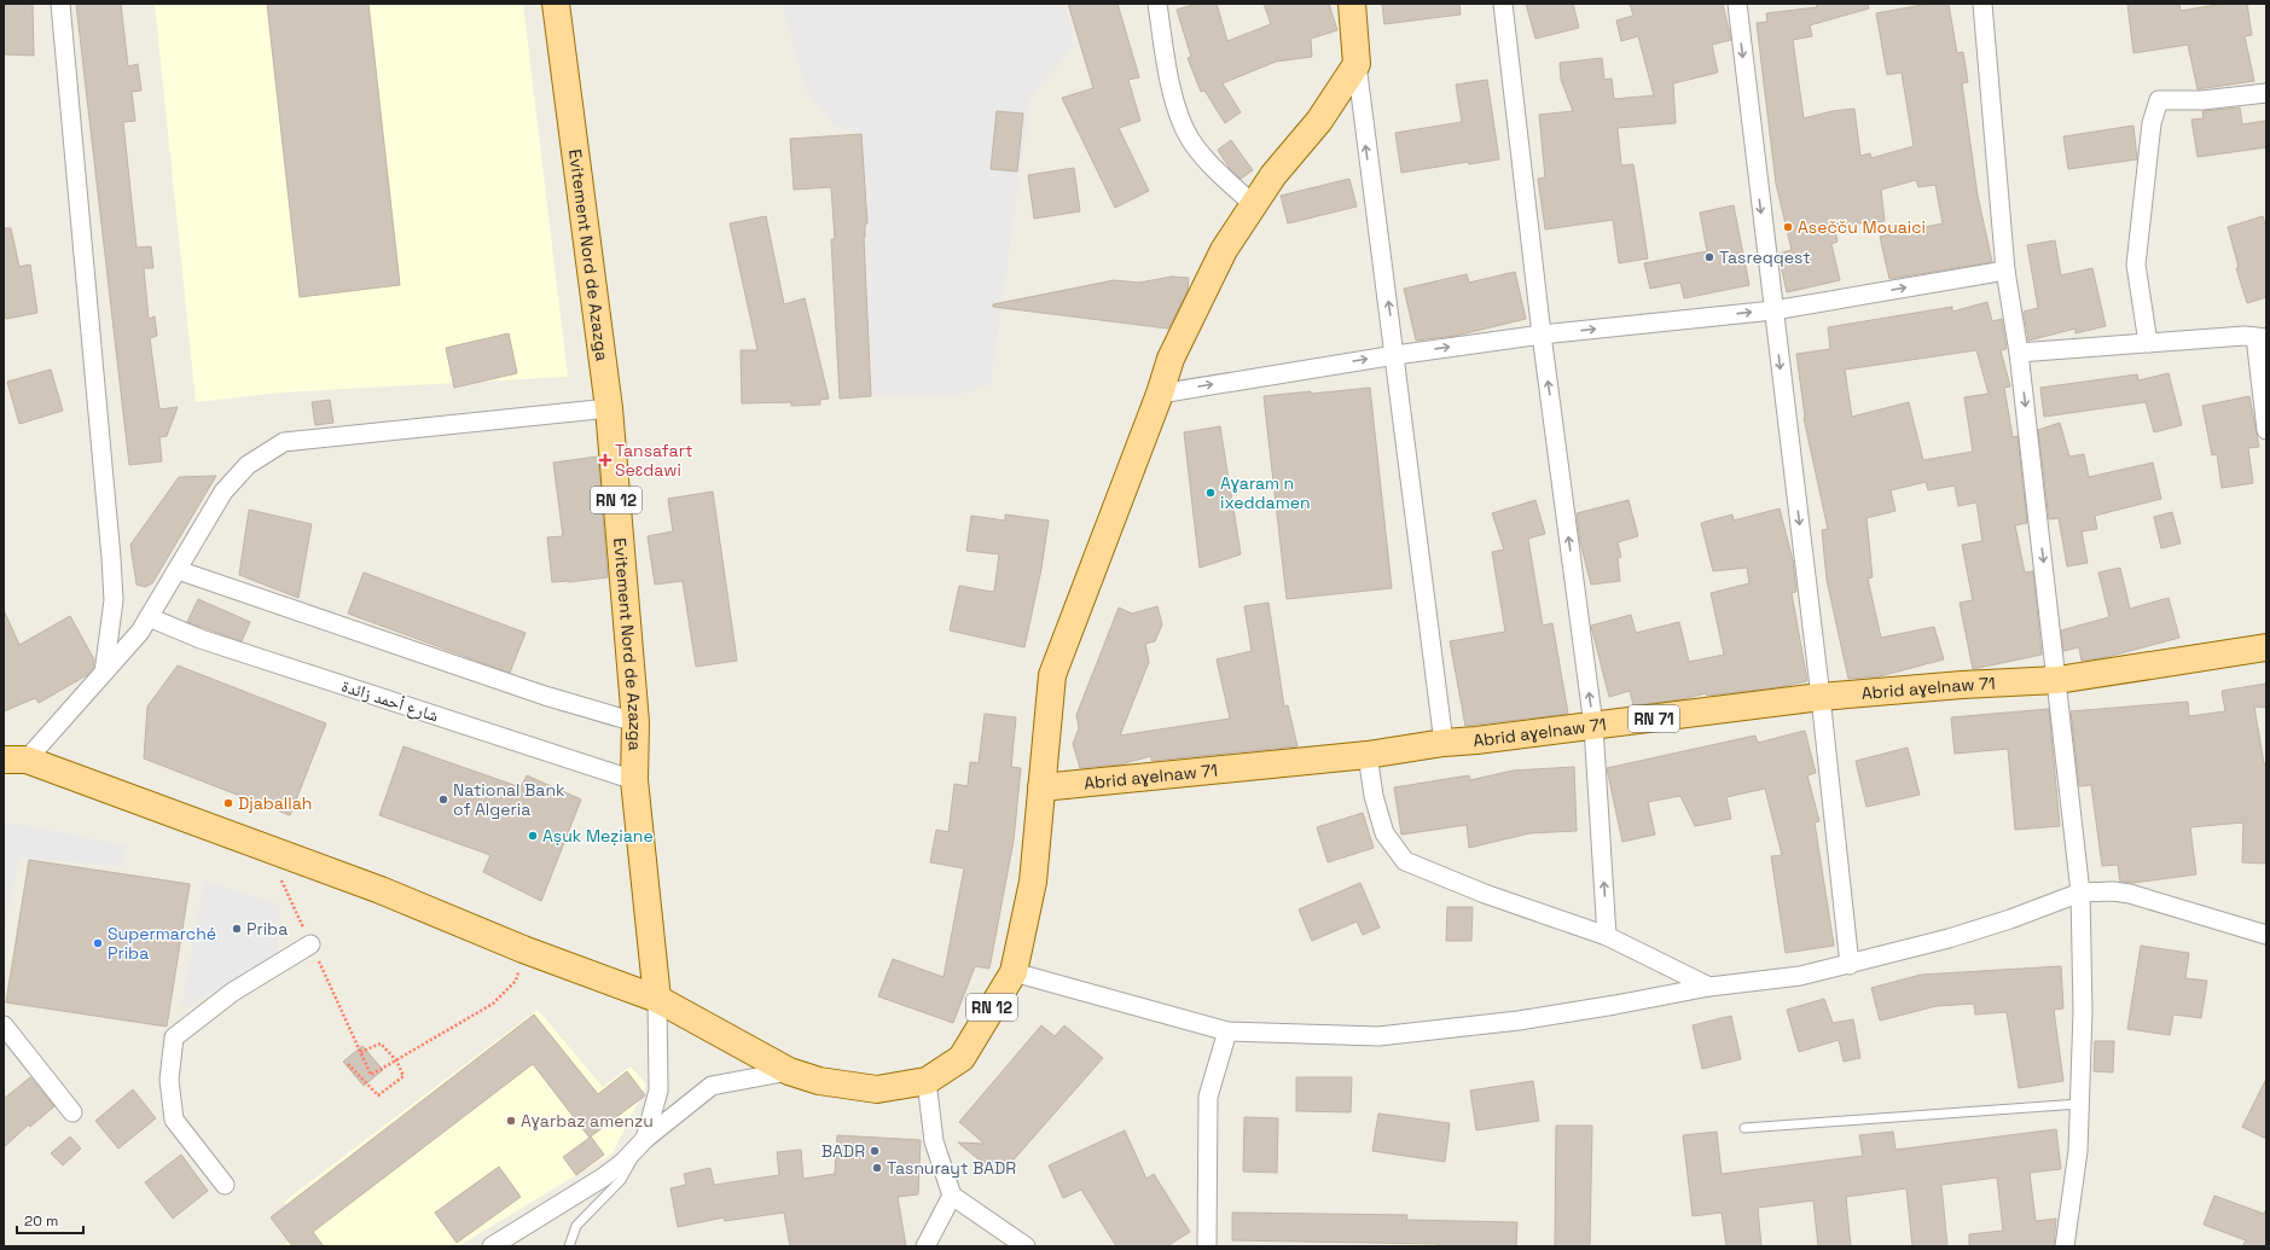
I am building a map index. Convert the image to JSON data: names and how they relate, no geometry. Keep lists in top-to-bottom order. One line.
{"streets":{"main road":["Evitement Nord de Azazga","RN 12","Abrid aɣelnaw 71","RN 71"],"street":["شارع أحمد زائدة"]},"crossings":[["Evitement Nord de Azazga","RN 12"],["Evitement Nord de Azazga","شارع أحمد زائدة"],["RN 12","Abrid aɣelnaw 71"]],"places":{"other":["Asečču Mouaici","Tasreqqest","Aɣaram n ixeddamen","National Bank of Algeria","Djaballah","Aṣuk Meẓiane","Priba","Supermarché Priba","Aɣarbaz amenzu","BADR","Tasnurayt BADR"],"health":["Tansafart Seɛdawi"]},"scale_bar":"20 m"}
